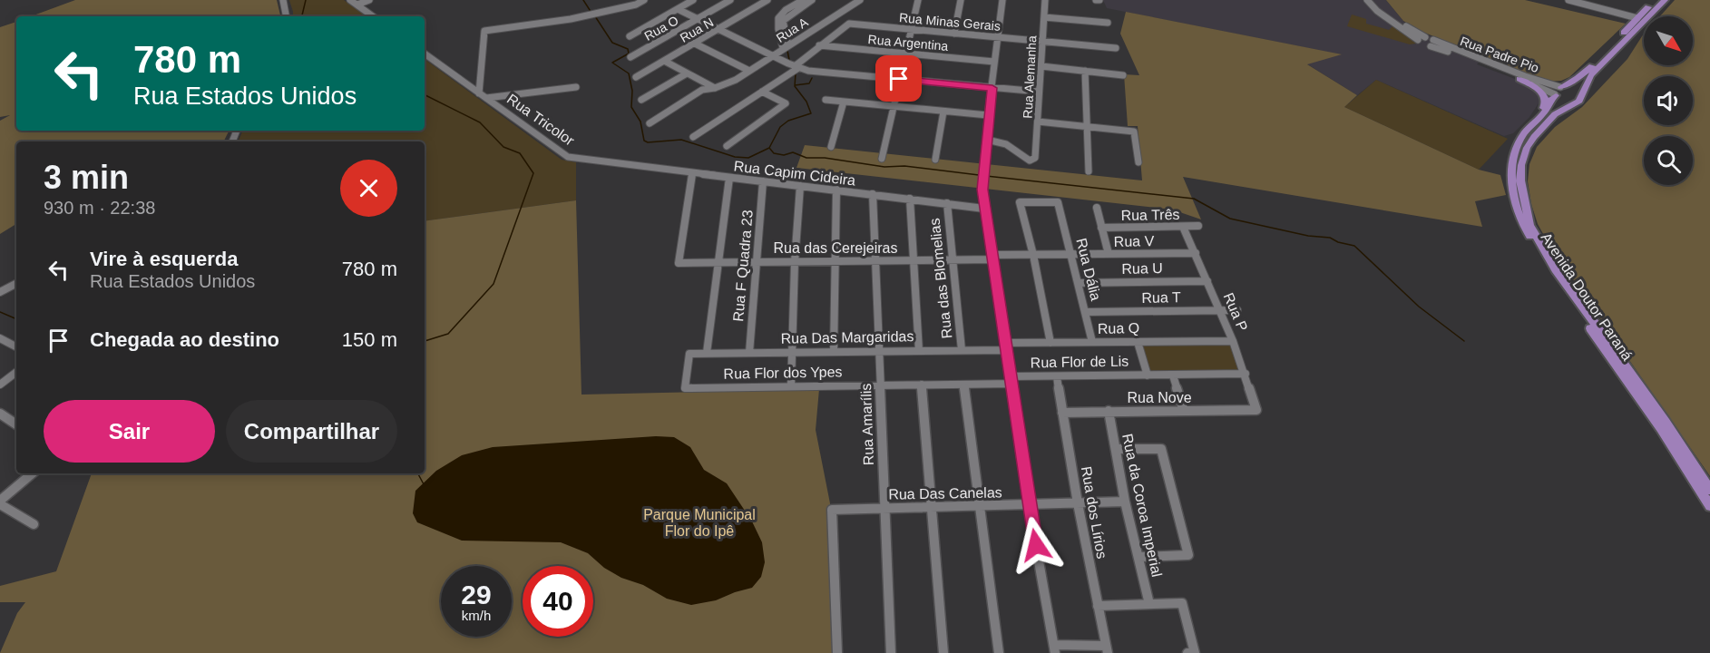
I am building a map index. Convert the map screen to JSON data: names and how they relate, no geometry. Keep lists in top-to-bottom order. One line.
{"streets":{"main road":["Avenida Doutor Paraná"],"street":["Rua Minas Gerais","Rua O","Rua N","Rua A","Rua Argentina","Rua Padre Pio","Rua Alemanha","Rua Tricolor","Rua Capim Cideira","Rua Três","Rua V","Rua das Cerejeiras","Rua F Quadra 23","Rua U","Rua Dália","Rua das Blomelias","Rua T","Rua P","Rua Q","Rua Das Margaridas","Rua Flor de Lis","Rua Flor dos Ypes","Rua Nove","Rua Amarílis","Rua Das Canelas","Rua da Coroa Imperial","Rua dos Lírios"]},"crossings":[["Rua Minas Gerais","Rua Argentina"],["Rua Minas Gerais","Rua Alemanha"],["Rua Padre Pio","Avenida Doutor Paraná"],["Rua Tricolor","Rua Capim Cideira"],["Rua Tricolor","Rua das Cerejeiras"],["Rua Capim Cideira","Rua das Cerejeiras"],["Rua Capim Cideira","Rua F Quadra 23"],["Rua Capim Cideira","Rua das Blomelias"],["Rua Capim Cideira","Rua Amarílis"],["Rua Três","Rua P"],["Rua V","Rua das Cerejeiras"],["Rua V","Rua Dália"],["Rua V","Rua P"],["Rua das Cerejeiras","Rua F Quadra 23"],["Rua das Cerejeiras","Rua Dália"],["Rua das Cerejeiras","Rua das Blomelias"],["Rua das Cerejeiras","Rua Amarílis"],["Rua F Quadra 23","Rua Das Margaridas"],["Rua U","Rua Dália"],["Rua U","Rua P"],["Rua Dália","Rua T"],["Rua Dália","Rua Q"],["Rua das Blomelias","Rua Das Margaridas"],["Rua T","Rua P"],["Rua P","Rua Q"],["Rua P","Rua Flor de Lis"],["Rua P","Rua Nove"],["Rua Q","Rua Das Margaridas"],["Rua Das Margaridas","Rua Flor dos Ypes"],["Rua Das Margaridas","Rua Amarílis"],["Rua Flor de Lis","Rua Flor dos Ypes"],["Rua Flor de Lis","Rua dos Lírios"],["Rua Flor dos Ypes","Rua Amarílis"],["Rua Nove","Rua da Coroa Imperial"],["Rua Nove","Rua dos Lírios"],["Rua Amarílis","Rua Das Canelas"],["Rua Das Canelas","Rua da Coroa Imperial"],["Rua Das Canelas","Rua dos Lírios"]],"parks":["Parque Municipal Flor do Ipê"],"north":"bottom right","page":{"turn":["780 m","Rua Estados Unidos"],"heading":["3 min","930 m · 22:38"],"list":[{"name":"Vire à esquerda","note":"Rua Estados Unidos","value":"780 m"},{"name":"Chegada ao destino","value":"150 m"}],"buttons":["Sair","Compartilhar"],"speed":"29 km/h","limit":"40"}}
